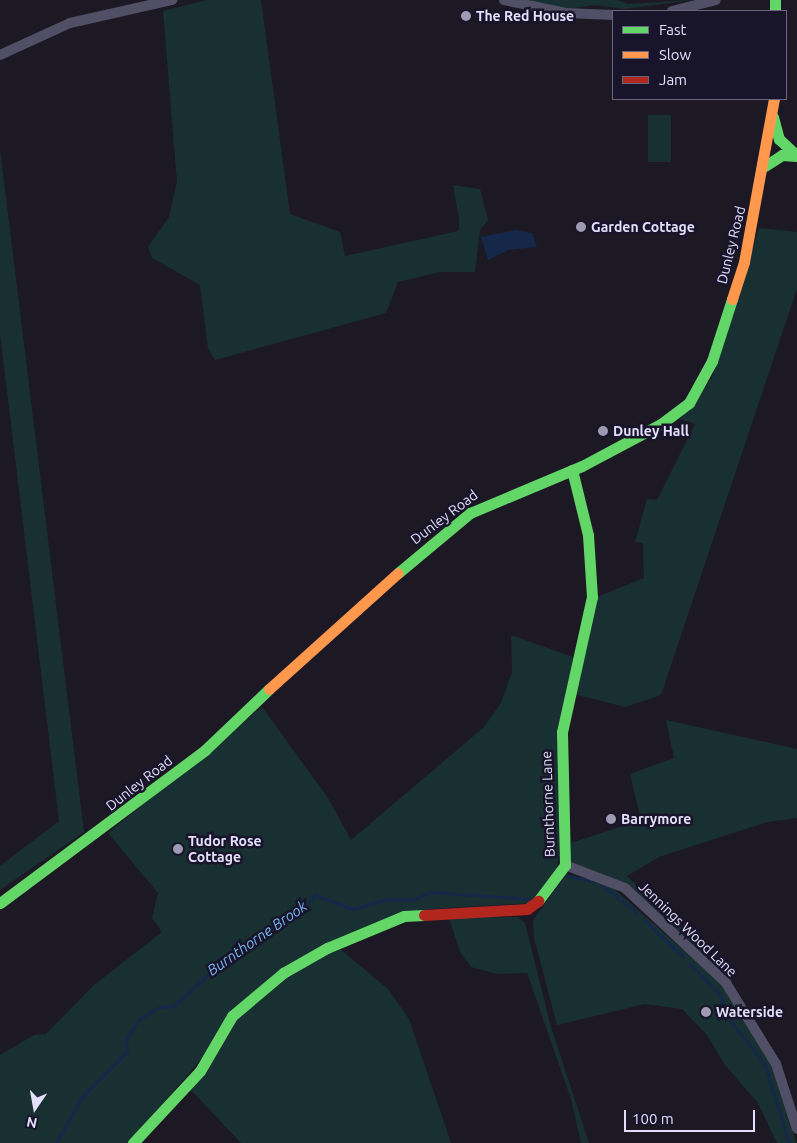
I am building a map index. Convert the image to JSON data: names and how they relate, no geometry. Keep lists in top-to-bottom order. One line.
{"streets":{"main road":["Dunley Road","Burnthorne Lane"],"street":["Jennings Wood Lane"]},"crossings":[["Dunley Road","Burnthorne Lane"],["Burnthorne Lane","Jennings Wood Lane"]],"water":["Burnthorne Brook"],"places":["The Red House","Garden Cottage","Dunley Hall","Barrymore","Tudor Rose Cottage","Waterside"],"legend":["Fast","Slow","Jam"],"scale_bar":"100 m","north":"bottom"}
